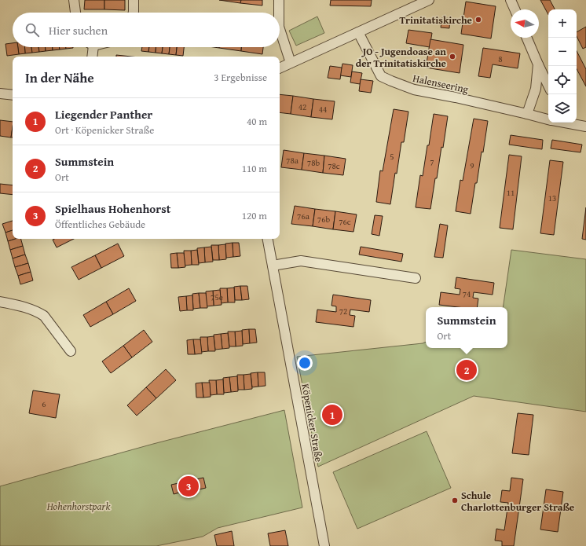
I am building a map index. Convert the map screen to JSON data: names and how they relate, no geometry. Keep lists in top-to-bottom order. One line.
{"streets":{"street":["Halenseering","Köpenicker Straße"]},"parks":["Hohenhorstpark"],"places":["Trinitatiskirche","JO - Jugendoase an der Trinitatiskirche","Schule Charlottenburger Straße"],"house_numbers":["8","42","44","5","78a","7","78b","78c","9","11","13","76a","76b","76c","74","75e","72","6"],"north":"left","page":{"map_buttons":["+","−"],"search":"Hier suchen","heading":["In der Nähe","3 Ergebnisse"],"list":[{"mark":"1","name":"Liegender Panther","note":"Ort · Köpenicker Straße","value":"40 m"},{"mark":"2","name":"Summstein","note":"Ort","value":"110 m"},{"mark":"3","name":"Spielhaus Hohenhorst","note":"Öffentliches Gebäude","value":"120 m"}],"popup":["Summstein","Ort"],"pins":["2","1","3"]}}
